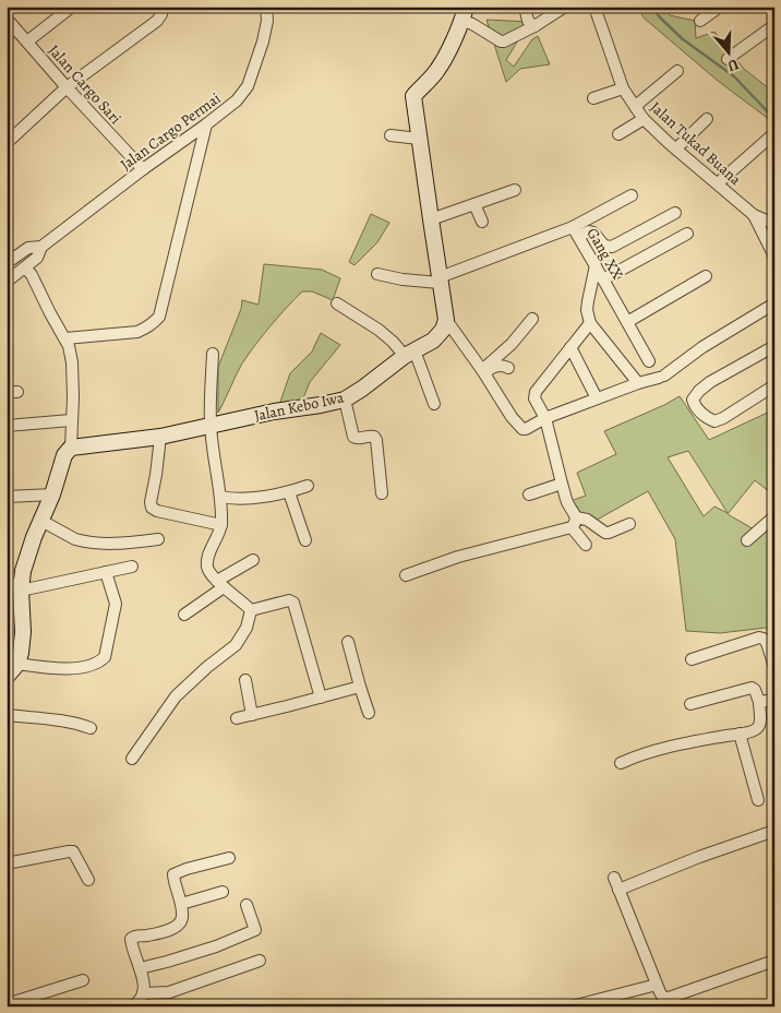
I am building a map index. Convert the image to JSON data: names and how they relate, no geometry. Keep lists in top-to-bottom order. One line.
{"streets":{"street":["Jalan Cargo Sari","Jalan Cargo Permai","Jalan Tukad Buana","Gang XX","Jalan Kebo Iwa"]},"crossings":[["Jalan Cargo Sari","Jalan Cargo Permai"]],"north":"bottom"}
